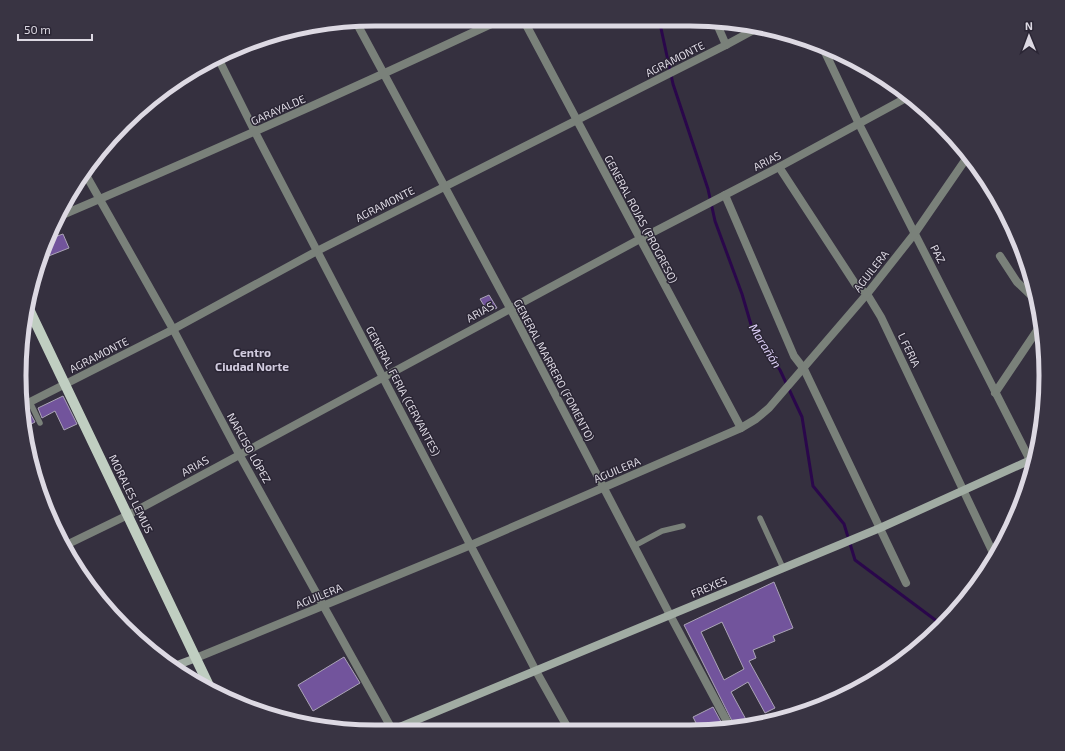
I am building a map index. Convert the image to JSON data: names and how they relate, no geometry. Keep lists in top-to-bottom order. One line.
{"streets":{"main road":["AGUILERA","MORALES LEMUS","FREXES"],"street":["AGRAMONTE","GARAYALDE","ARIAS","GENERAL ROJAS (PROGRESO)","PAZ","L FERIA","GENERAL MARRERO (FOMENTO)","GENERAL FERIA (CERVANTES)","NARCISO LÓPEZ"]},"crossings":[["AGRAMONTE","GENERAL ROJAS (PROGRESO)"],["AGRAMONTE","GENERAL MARRERO (FOMENTO)"],["AGRAMONTE","GENERAL FERIA (CERVANTES)"],["AGRAMONTE","NARCISO LÓPEZ"],["AGRAMONTE","MORALES LEMUS"],["GARAYALDE","GENERAL MARRERO (FOMENTO)"],["GARAYALDE","GENERAL FERIA (CERVANTES)"],["GARAYALDE","NARCISO LÓPEZ"],["ARIAS","GENERAL ROJAS (PROGRESO)"],["ARIAS","PAZ"],["ARIAS","L FERIA"],["ARIAS","GENERAL MARRERO (FOMENTO)"],["ARIAS","GENERAL FERIA (CERVANTES)"],["ARIAS","NARCISO LÓPEZ"],["ARIAS","MORALES LEMUS"],["GENERAL ROJAS (PROGRESO)","AGUILERA"],["PAZ","AGUILERA"],["AGUILERA","L FERIA"],["AGUILERA","GENERAL MARRERO (FOMENTO)"],["AGUILERA","GENERAL FERIA (CERVANTES)"],["AGUILERA","NARCISO LÓPEZ"],["AGUILERA","MORALES LEMUS"],["L FERIA","FREXES"],["GENERAL MARRERO (FOMENTO)","FREXES"],["GENERAL FERIA (CERVANTES)","FREXES"]],"districts":["Centro Ciudad Norte"],"water":["Marañón"],"scale_bar":"50 m","north":"top"}
